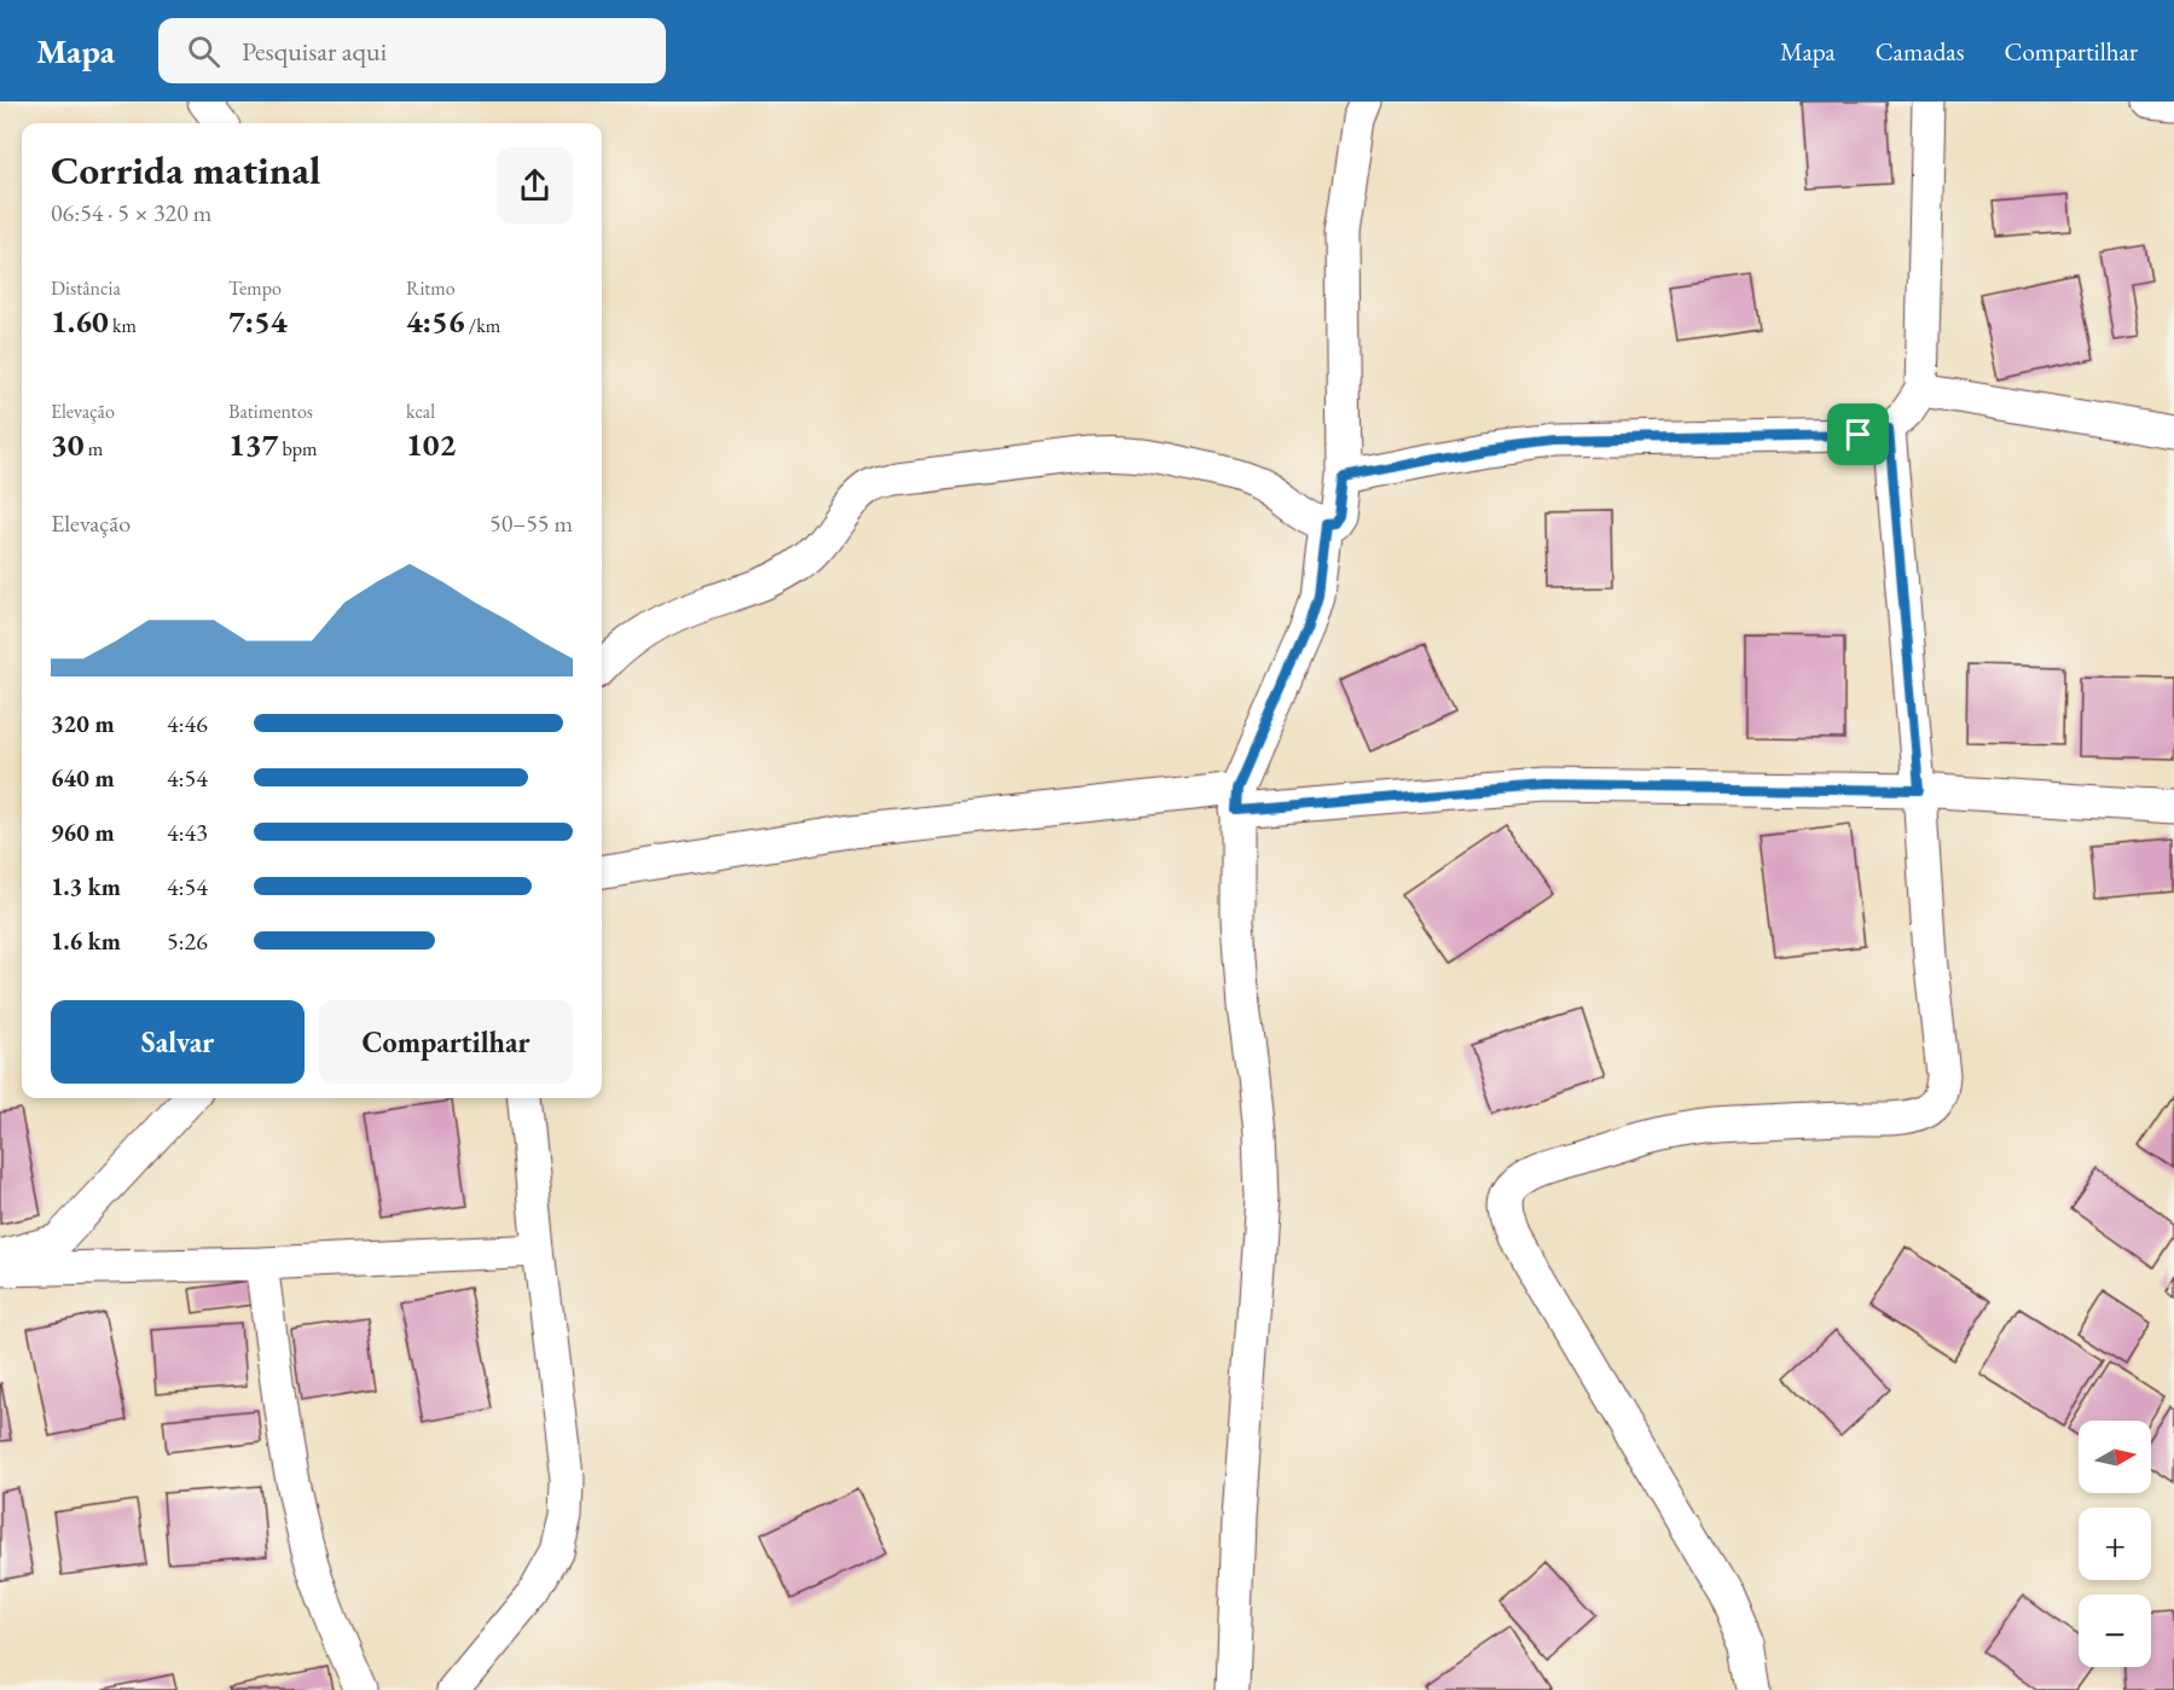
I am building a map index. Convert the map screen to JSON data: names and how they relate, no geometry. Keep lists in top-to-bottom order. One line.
{"north":"right","page":{"header":"Mapa","search":"Pesquisar aqui","nav":["Mapa","Camadas","Compartilhar"],"heading":["Corrida matinal","06:54 · 5 × 320 m"],"stats":[["Distância","1.60 km"],["Tempo","7:54"],["Ritmo","4:56 /km"],["Elevação","30 m"],["Batimentos","137 bpm"],["kcal","102"]],"chart":["Elevação","50–55 m"],"list":[{"name":"320 m","note":"4:46"},{"name":"640 m","note":"4:54"},{"name":"960 m","note":"4:43"},{"name":"1.3 km","note":"4:54"},{"name":"1.6 km","note":"5:26"}],"buttons":["Salvar","Compartilhar"],"map_buttons":["+","−"]}}
